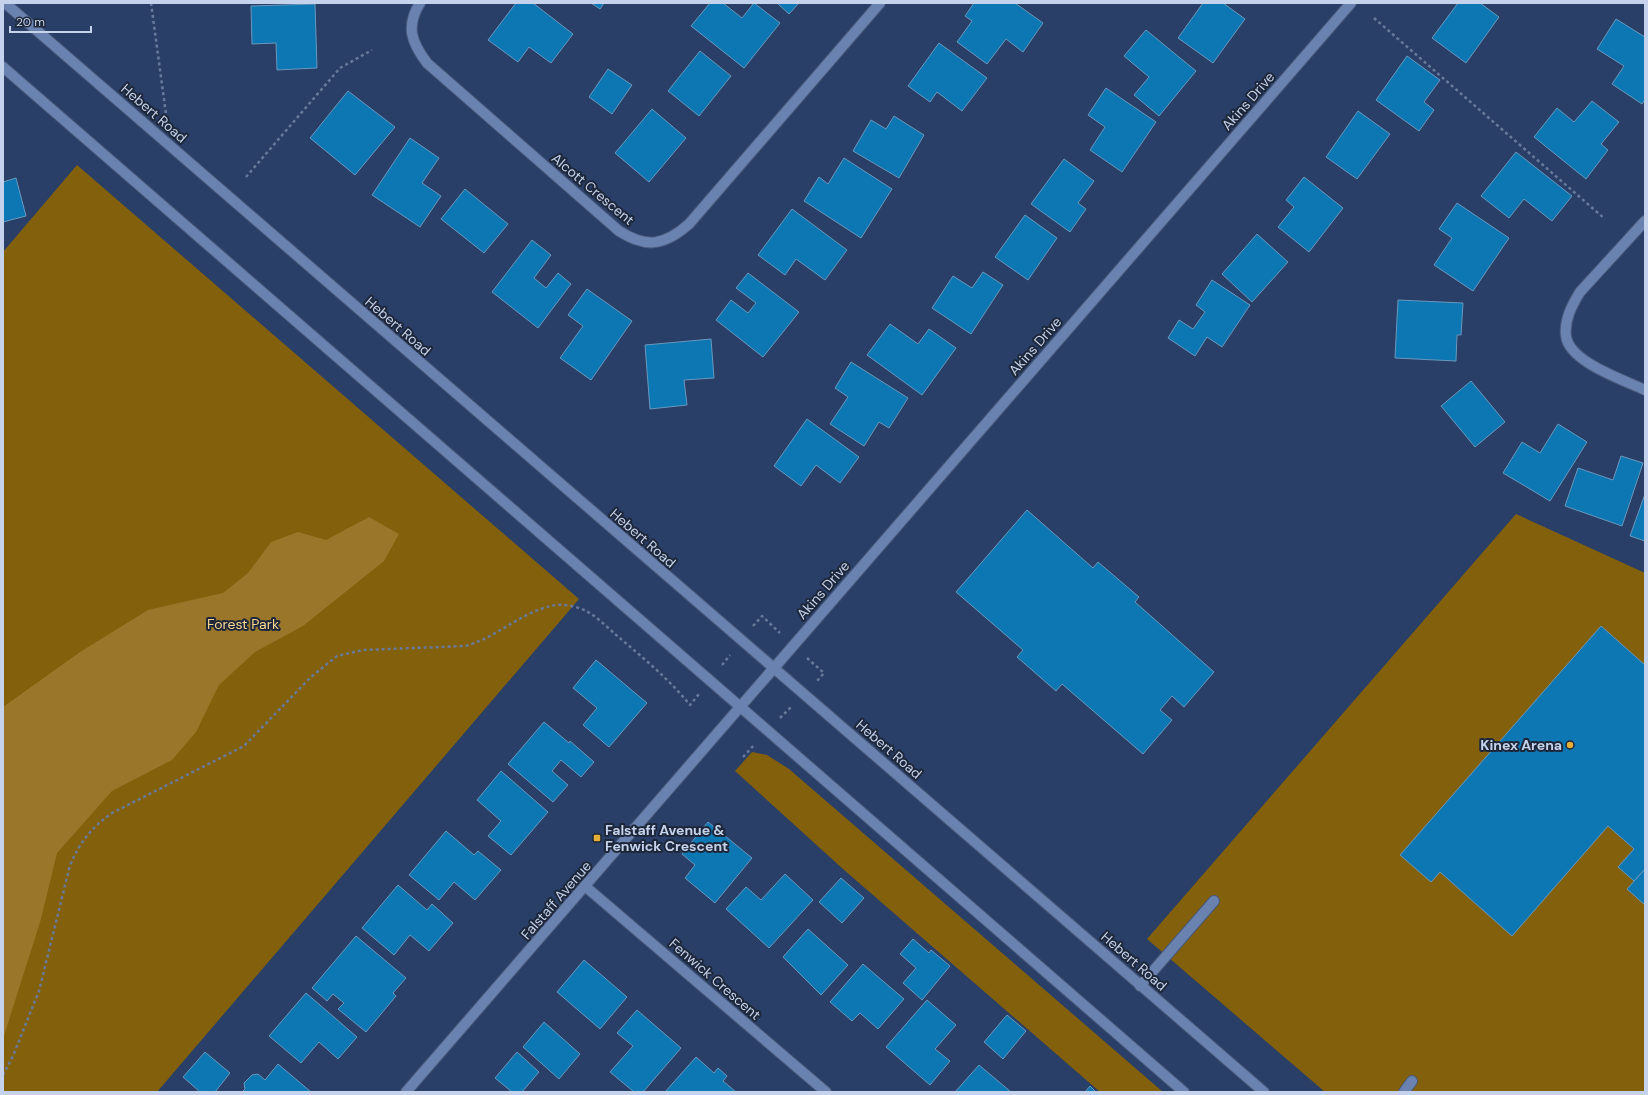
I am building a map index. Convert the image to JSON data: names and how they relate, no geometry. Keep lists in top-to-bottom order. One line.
{"streets":{"main road":["Akins Drive","Hebert Road","Alcott Crescent","Falstaff Avenue","Fenwick Crescent"]},"crossings":[["Akins Drive","Hebert Road"],["Akins Drive","Falstaff Avenue"],["Falstaff Avenue","Fenwick Crescent"]],"parks":["Forest Park"],"places":{"other":["Kinex Arena"],"transit":["Falstaff Avenue & Fenwick Crescent"]},"scale_bar":"20 m"}
